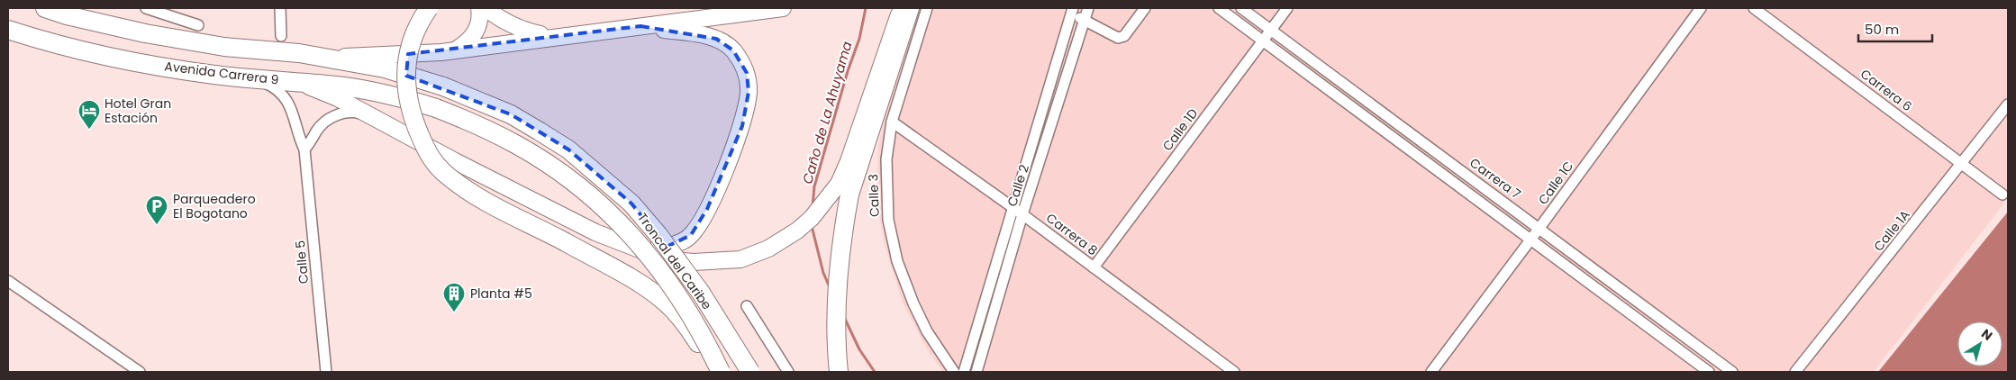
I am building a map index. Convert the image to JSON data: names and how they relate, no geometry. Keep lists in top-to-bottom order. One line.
{"streets":{"highway":["Avenida Carrera 9","Troncal del Caribe"],"street":["Carrera 6","Calle 1D","Carrera 7","Calle 1C","Calle 2","Calle 3","Calle 1A","Carrera 8","Calle 5"]},"crossings":[["Avenida Carrera 9","Troncal del Caribe"],["Avenida Carrera 9","Calle 5"],["Carrera 6","Calle 1A"],["Calle 1D","Carrera 7"],["Calle 1D","Carrera 8"],["Carrera 7","Calle 1C"],["Calle 2","Carrera 8"],["Calle 3","Carrera 8"]],"water":["Caño de La Ahuyama"],"places":{"hotel":["Hotel Gran Estación"],"parking":["Parqueadero El Bogotano"],"building":["Planta #5"]},"scale_bar":"50 m","north":"top right"}
